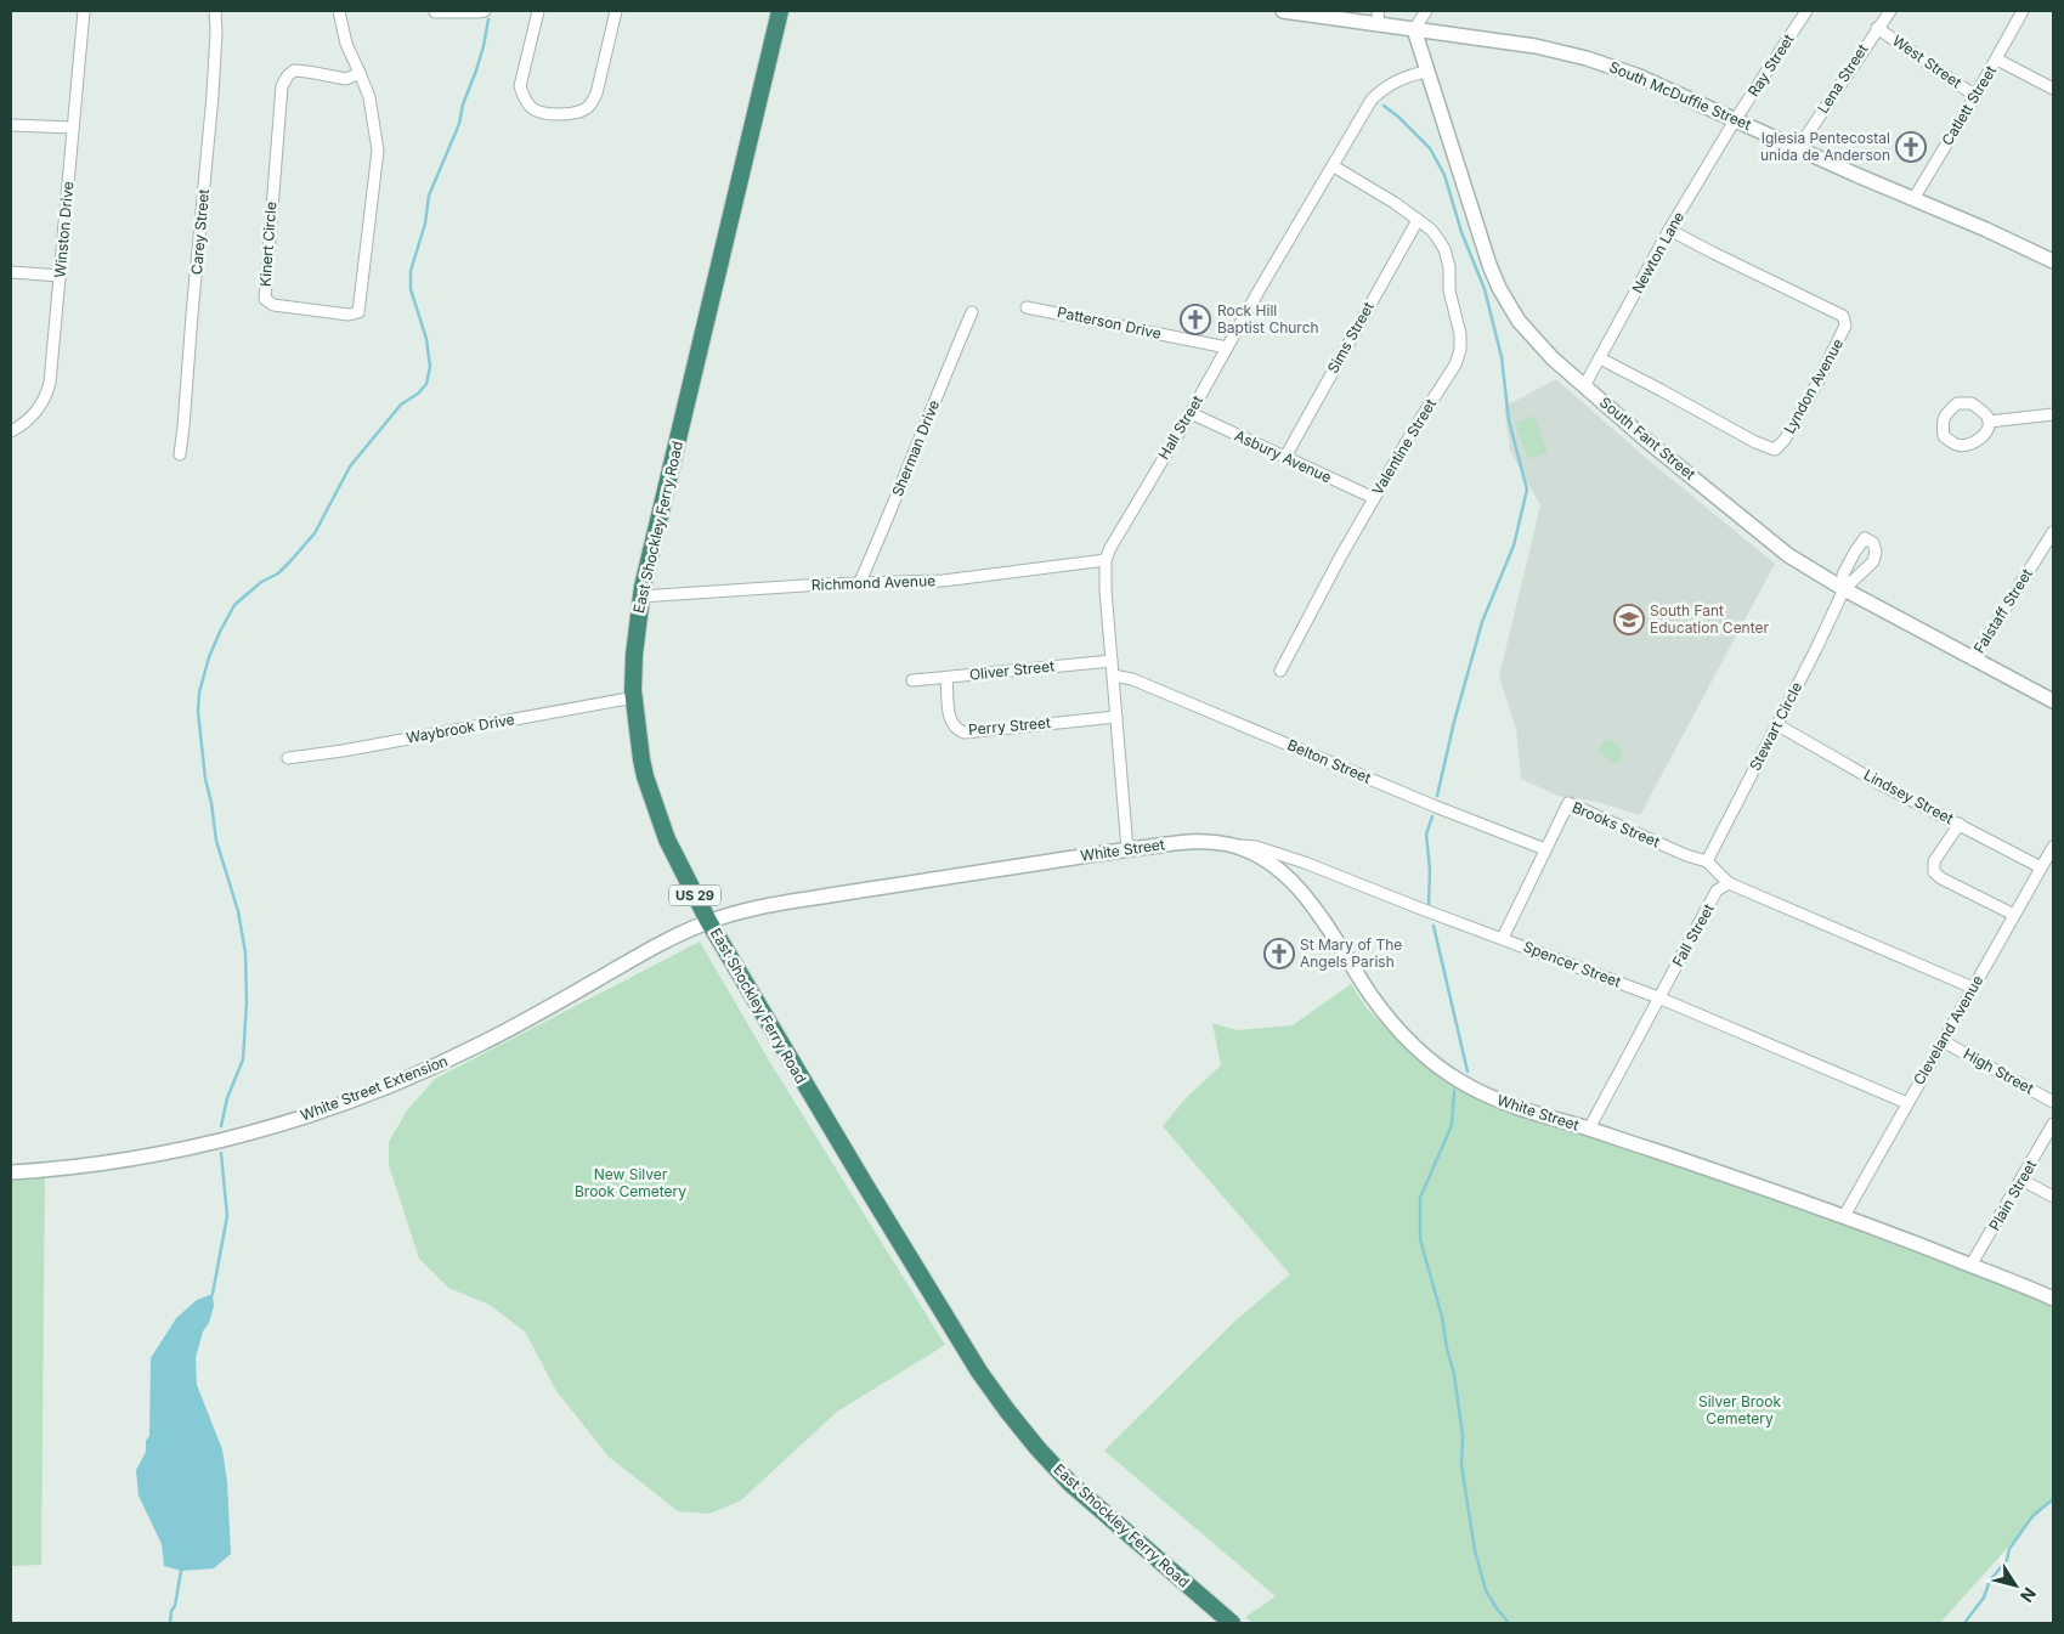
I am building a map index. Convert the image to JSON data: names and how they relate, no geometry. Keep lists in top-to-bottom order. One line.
{"streets":{"highway":["East Shockley Ferry Road","US 29"],"street":["West Street","Ray Street","Lena Street","South McDuffie Street","Catlett Street","Winston Drive","Carey Street","Kinert Circle","Newton Lane","Patterson Drive","Sims Street","Lyndon Avenue","Hall Street","South Fant Street","Valentine Street","Sherman Drive","Asbury Avenue","Richmond Avenue","Falstaff Street","Oliver Street","Perry Street","Stewart Circle","Waybrook Drive","Belton Street","Lindsey Street","Brooks Street","White Street","Fall Street","Spencer Street","Cleveland Avenue","High Street","White Street Extension","Plain Street"]},"crossings":[["West Street","Lena Street"],["West Street","Catlett Street"],["Ray Street","South McDuffie Street"],["Ray Street","Newton Lane"],["Lena Street","South McDuffie Street"],["South McDuffie Street","Catlett Street"],["South McDuffie Street","Newton Lane"],["South McDuffie Street","South Fant Street"],["Newton Lane","Lyndon Avenue"],["Newton Lane","South Fant Street"],["Patterson Drive","Hall Street"],["Sims Street","Valentine Street"],["Sims Street","Asbury Avenue"],["Hall Street","South Fant Street"],["Hall Street","Valentine Street"],["Hall Street","Asbury Avenue"],["Hall Street","Richmond Avenue"],["Hall Street","Oliver Street"],["Hall Street","Perry Street"],["Hall Street","Belton Street"],["Hall Street","White Street"],["South Fant Street","Falstaff Street"],["South Fant Street","Stewart Circle"],["Valentine Street","Asbury Avenue"],["Sherman Drive","Richmond Avenue"],["East Shockley Ferry Road","Richmond Avenue"],["East Shockley Ferry Road","Waybrook Drive"],["East Shockley Ferry Road","White Street"],["East Shockley Ferry Road","White Street Extension"],["Oliver Street","Perry Street"],["Stewart Circle","Lindsey Street"],["Stewart Circle","Brooks Street"],["Belton Street","Brooks Street"],["Lindsey Street","Cleveland Avenue"],["Brooks Street","Fall Street"],["Brooks Street","Spencer Street"],["White Street","Fall Street"],["White Street","Spencer Street"],["White Street","Cleveland Avenue"],["White Street","White Street Extension"],["White Street","Plain Street"],["Fall Street","Spencer Street"],["Spencer Street","Cleveland Avenue"],["Cleveland Avenue","High Street"]],"parks":["New Silver Brook Cemetery","Silver Brook Cemetery"],"places":{"church":["Iglesia Pentecostal unida de Anderson","Rock Hill Baptist Church","St Mary of The Angels Parish"],"school or university":["South Fant Education Center"]},"north":"bottom right"}
